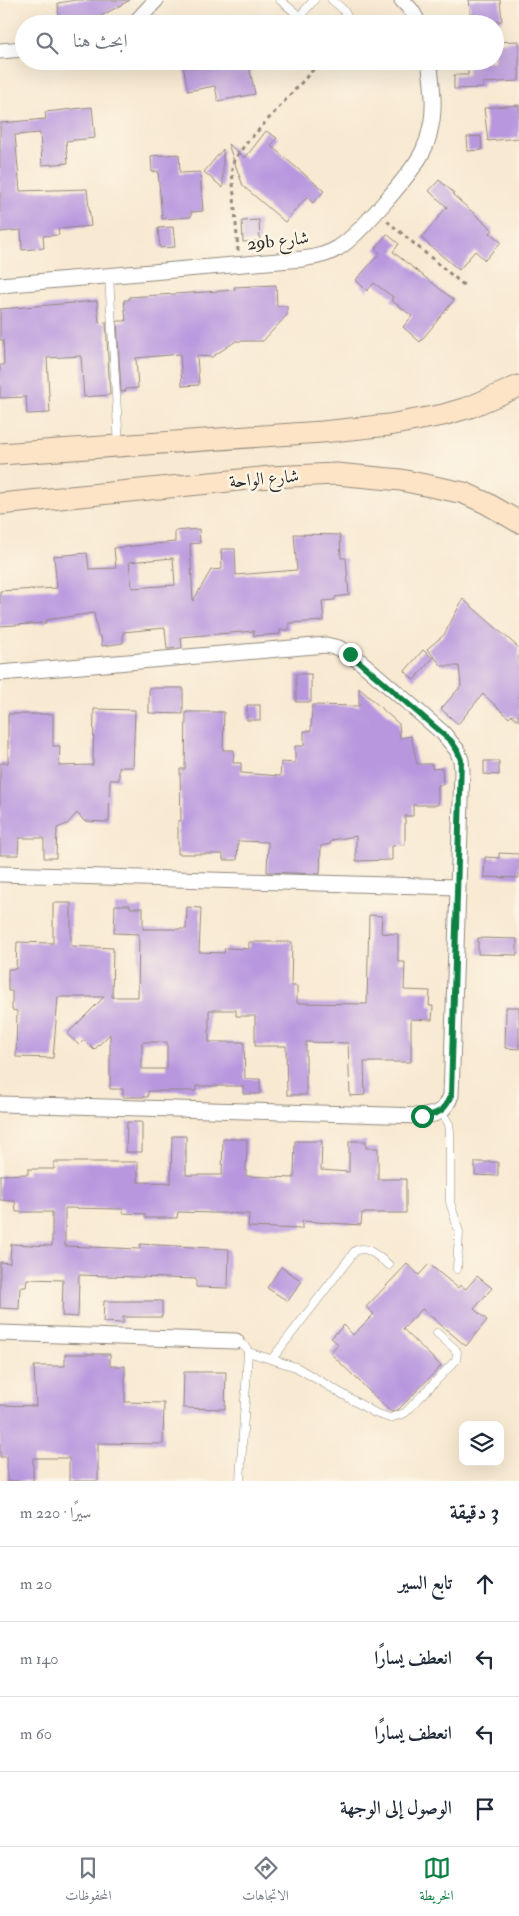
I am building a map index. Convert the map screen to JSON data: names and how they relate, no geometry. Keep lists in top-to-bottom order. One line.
{"streets":{"street":["29b شارع","شارع الواحة"]},"page":{"search":"ابحث هنا","heading":["3 دقيقة","سيرًا · 220 m"],"list":[["تابع السير","20 m"],["انعطف يسارًا","140 m"],["انعطف يسارًا","60 m"],"الوصول إلى الوجهة"],"nav":["الخريطة","الاتجاهات","المحفوظات"]}}
